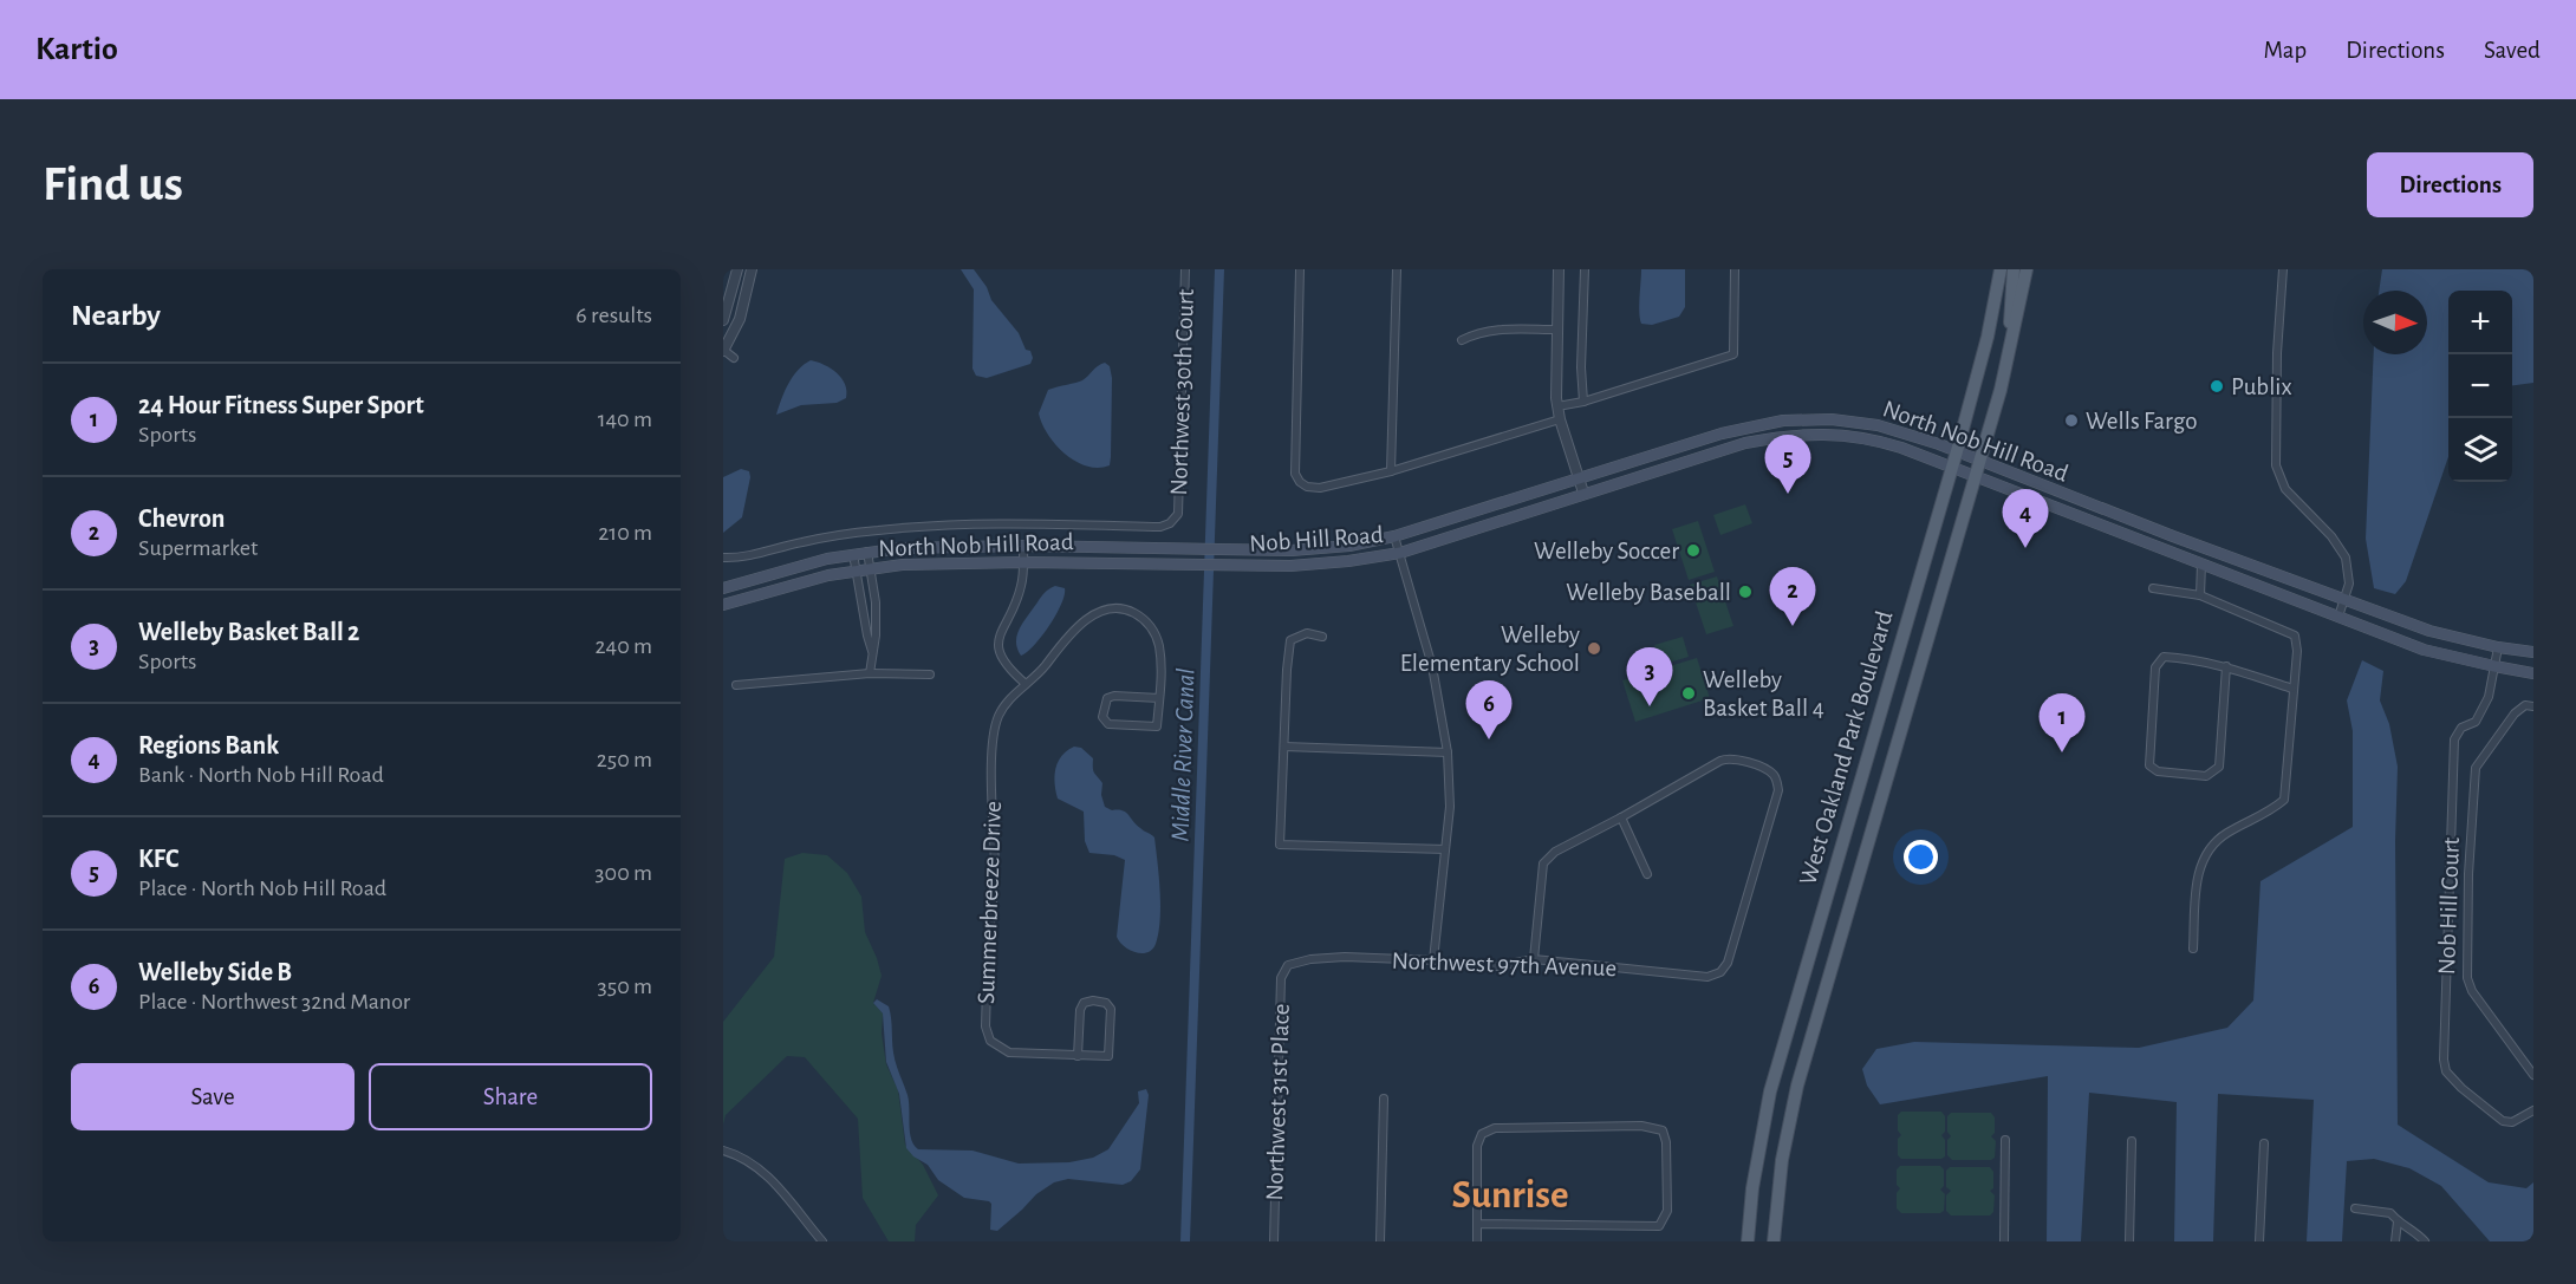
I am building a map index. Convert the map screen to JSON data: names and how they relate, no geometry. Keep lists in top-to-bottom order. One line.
{"streets":{"main road":["North Nob Hill Road","Nob Hill Road","West Oakland Park Boulevard"],"street":["Northwest 30th Court","Summerbreeze Drive","Nob Hill Court","Northwest 97th Avenue","Northwest 31st Place"]},"crossings":[["North Nob Hill Road","Nob Hill Road"],["North Nob Hill Road","West Oakland Park Boulevard"],["North Nob Hill Road","Nob Hill Court"],["Northwest 97th Avenue","Northwest 31st Place"]],"districts":["Sunrise"],"water":["Middle River Canal"],"places":["Publix","Wells Fargo","Welleby Soccer","Welleby Baseball","Welleby Elementary School","Welleby Basket Ball 4"],"north":"right","page":{"header":"Kartio","nav":["Map","Directions","Saved"],"buttons":["Directions",["Save","Share"]],"title":"Find us","heading":["Nearby","6 results"],"map_buttons":["+","−"],"list":[{"mark":"1","name":"24 Hour Fitness Super Sport","note":"Sports","value":"140 m"},{"mark":"2","name":"Chevron","note":"Supermarket","value":"210 m"},{"mark":"3","name":"Welleby Basket Ball 2","note":"Sports","value":"240 m"},{"mark":"4","name":"Regions Bank","note":"Bank · North Nob Hill Road","value":"250 m"},{"mark":"5","name":"KFC","note":"Place · North Nob Hill Road","value":"300 m"},{"mark":"6","name":"Welleby Side B","note":"Place · Northwest 32nd Manor","value":"350 m"}],"pins":["5","4","2","3","6","1"]}}
